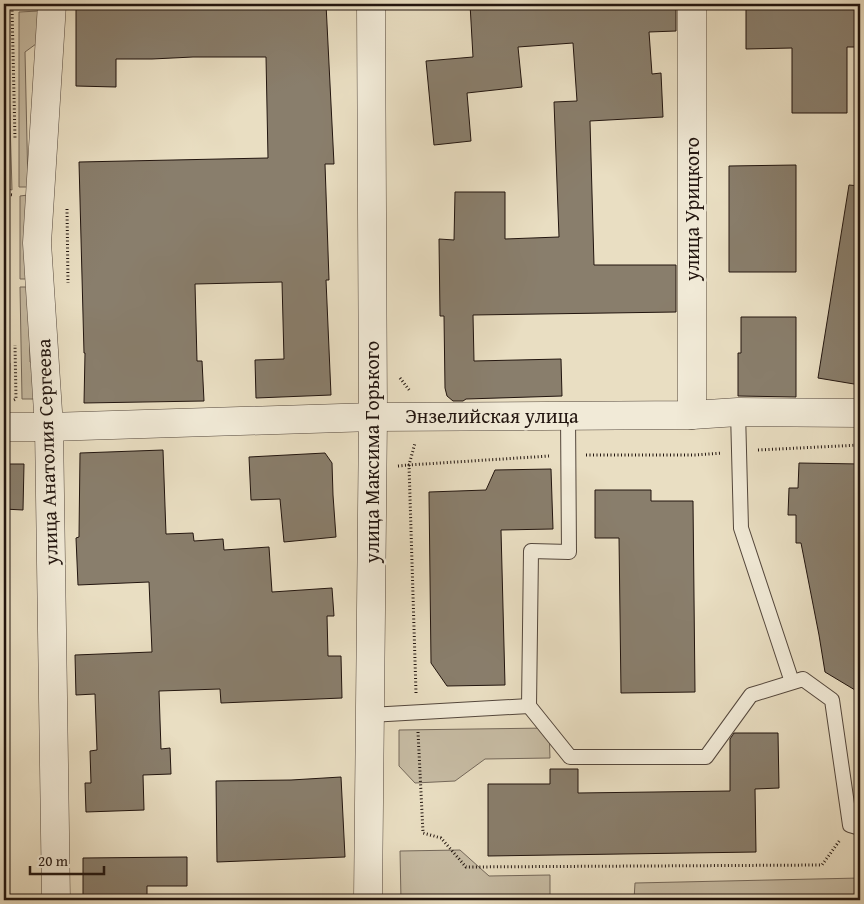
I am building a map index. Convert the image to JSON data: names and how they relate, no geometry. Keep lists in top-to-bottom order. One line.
{"streets":{"street":["улица Урицкого","Энзелийская улица","улица Анатолия Сергеева","улица Максима Горького"]},"crossings":[["улица Урицкого","Энзелийская улица"],["Энзелийская улица","улица Анатолия Сергеева"],["Энзелийская улица","улица Максима Горького"]],"scale_bar":"20 m"}
